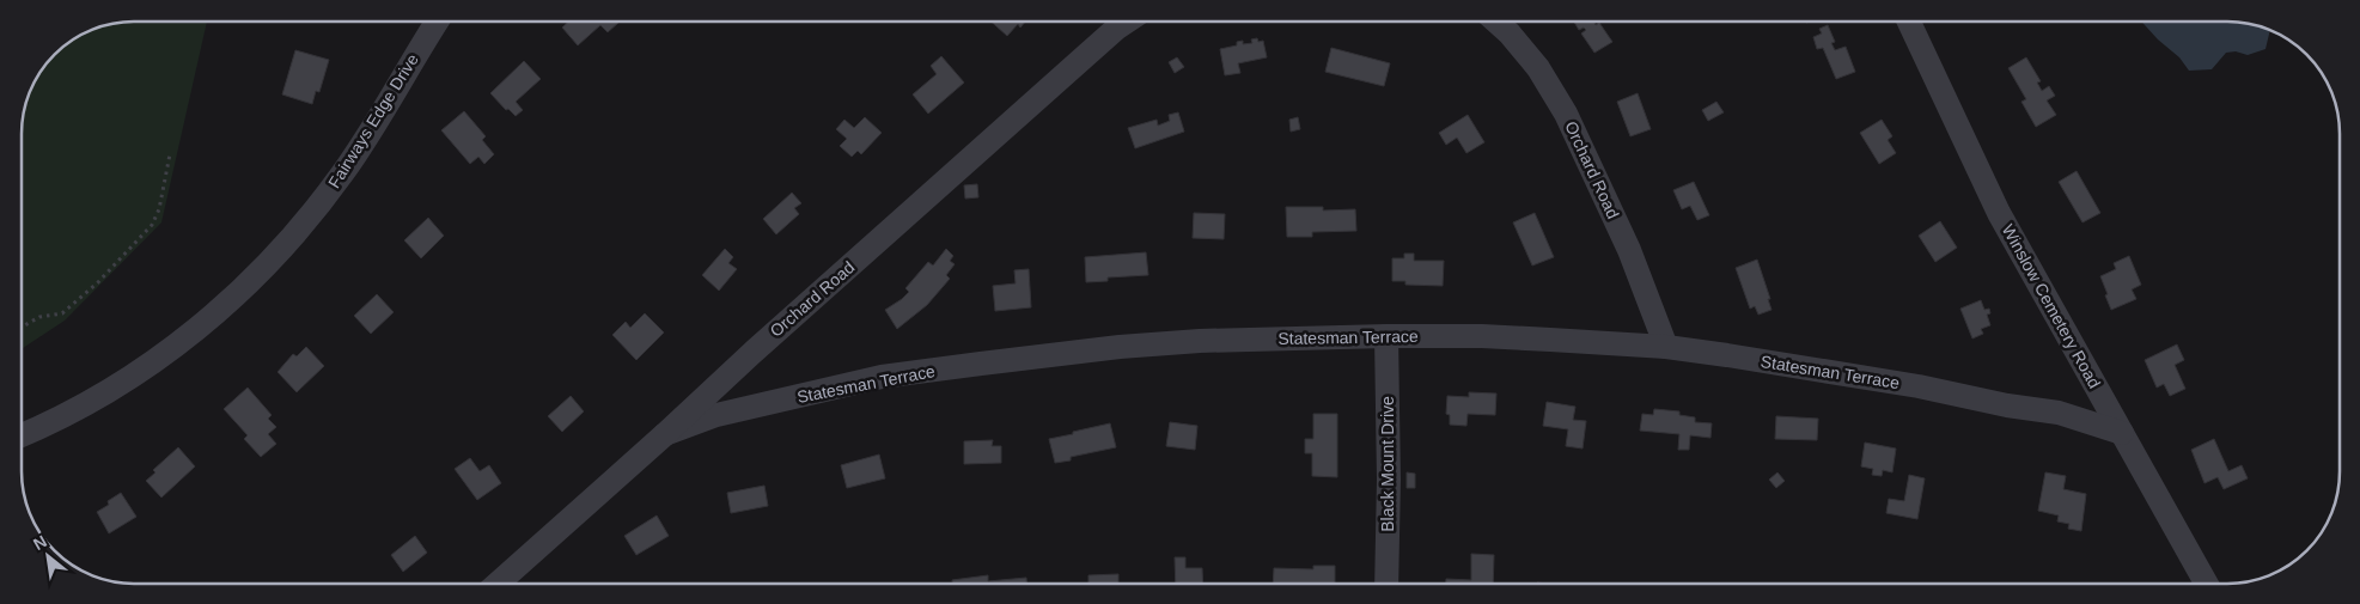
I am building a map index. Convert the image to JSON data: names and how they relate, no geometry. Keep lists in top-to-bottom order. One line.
{"streets":{"street":["Fairways Edge Drive","Orchard Road","Winslow Cemetery Road","Statesman Terrace","Black Mount Drive"]},"crossings":[["Orchard Road","Statesman Terrace"],["Winslow Cemetery Road","Statesman Terrace"],["Statesman Terrace","Black Mount Drive"]],"north":"top left"}
